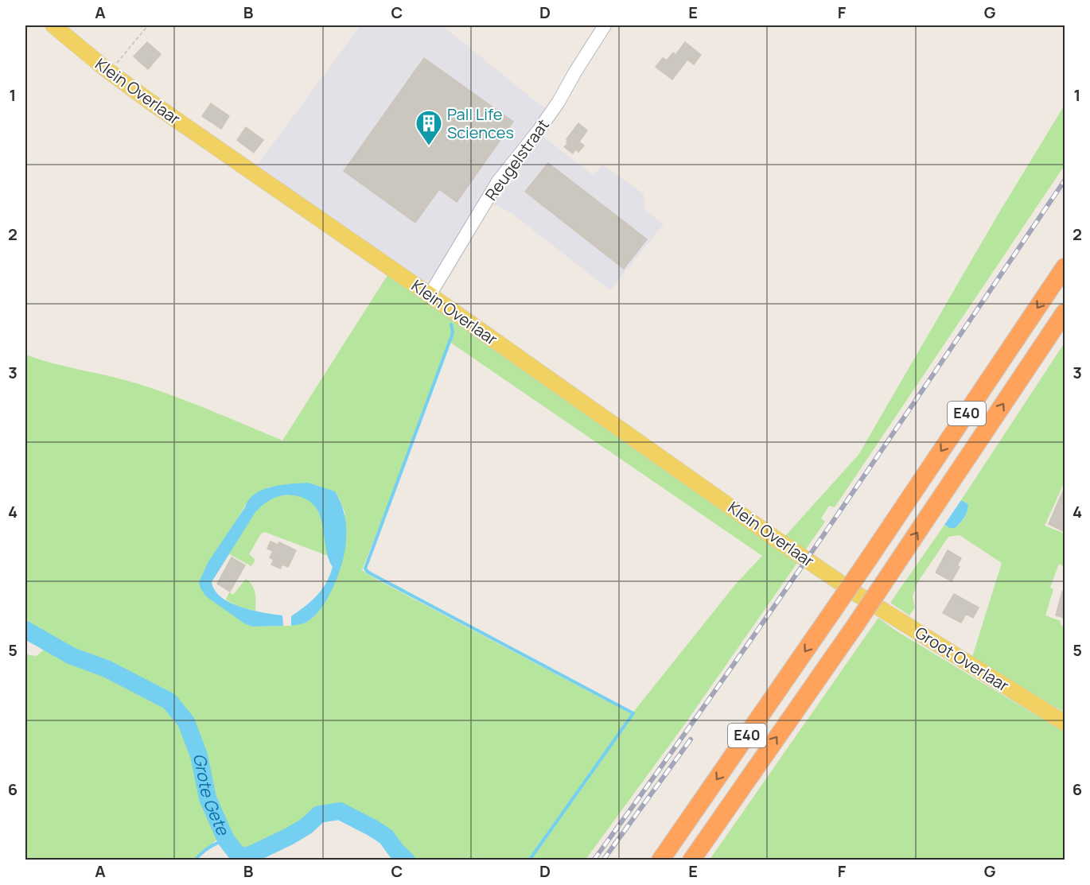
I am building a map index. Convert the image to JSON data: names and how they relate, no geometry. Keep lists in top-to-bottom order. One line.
{"streets":{"highway":["E40"],"main road":["Klein Overlaar","Groot Overlaar"],"street":["Reugelstraat"]},"crossings":[["Klein Overlaar","Reugelstraat"],["Klein Overlaar","Groot Overlaar"]],"water":["Grote Gete"],"places":{"building":["Pall Life Sciences"]},"grid":{"columns":["A","B","C","D","E","F","G"],"rows":["1","2","3","4","5","6"]}}
